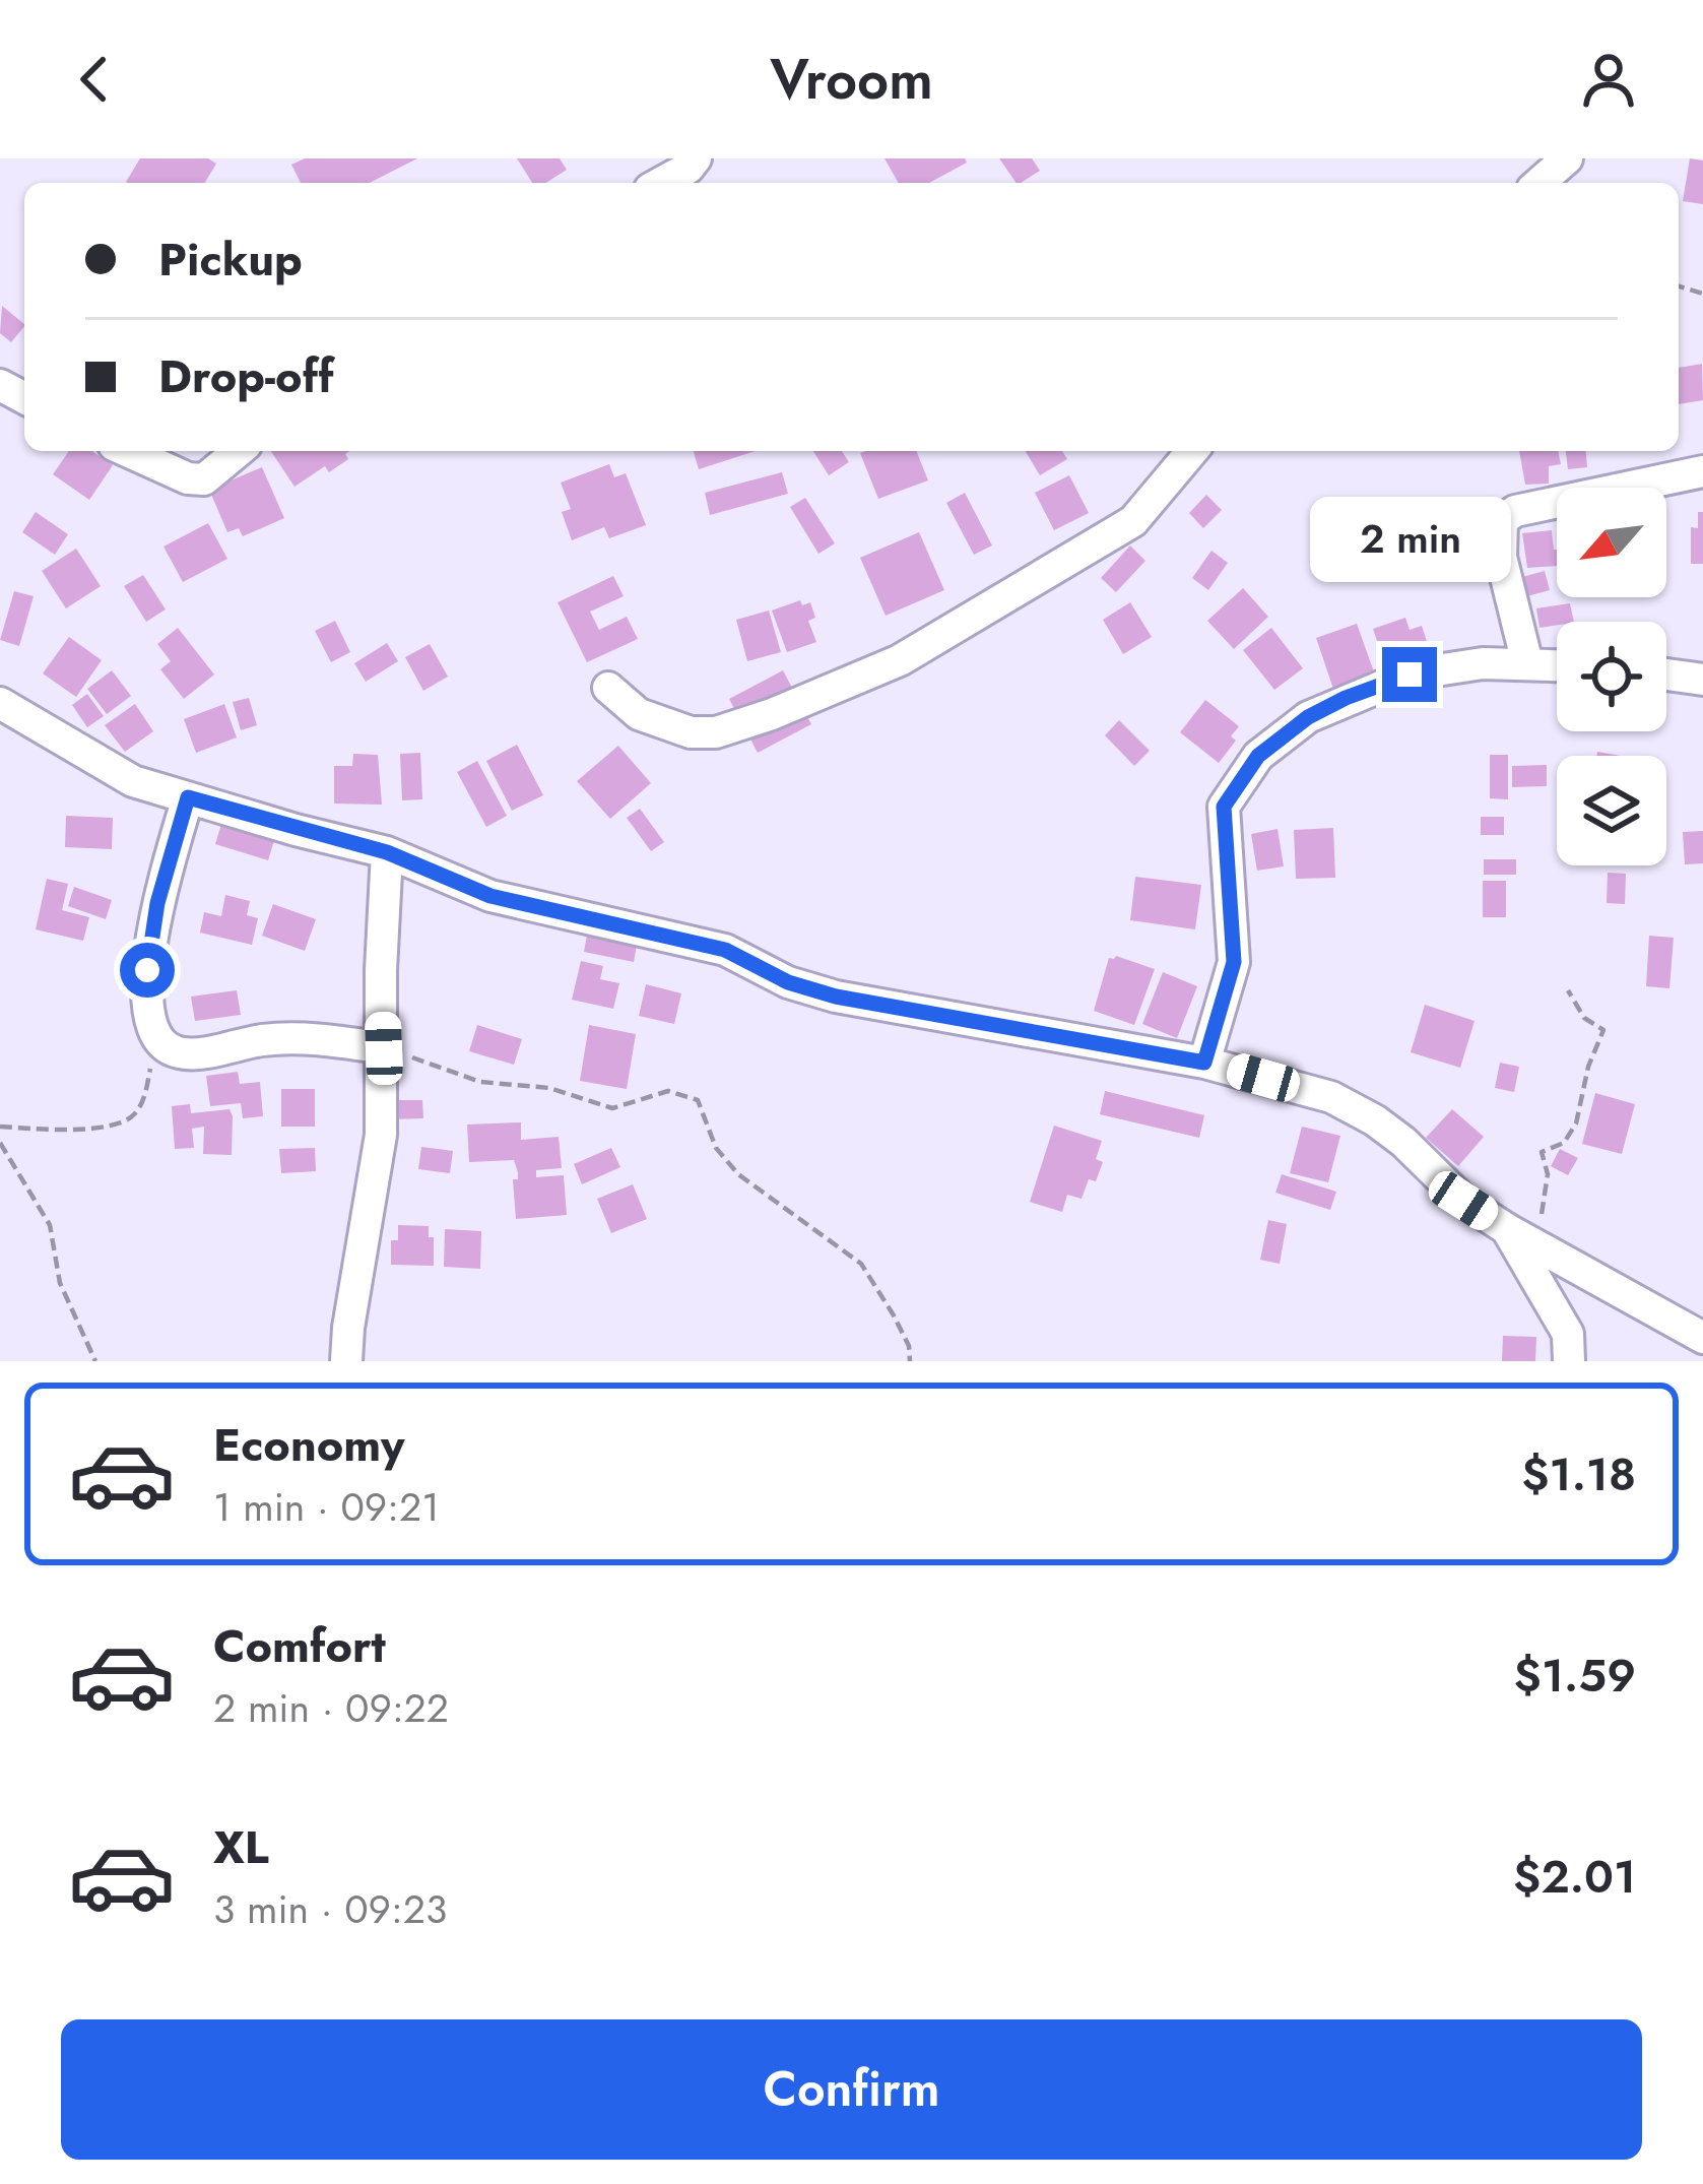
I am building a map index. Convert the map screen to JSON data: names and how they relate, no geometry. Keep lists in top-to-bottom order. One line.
{"north":"bottom left","page":{"header":"Vroom","banner":["Pickup","Drop-off"],"bubble":"2 min","list":[{"name":"Economy","note":"1 min · 09:21","value":"$1.18"},{"name":"Comfort","note":"2 min · 09:22","value":"$1.59"},{"name":"XL","note":"3 min · 09:23","value":"$2.01"}],"buttons":"Confirm"}}
